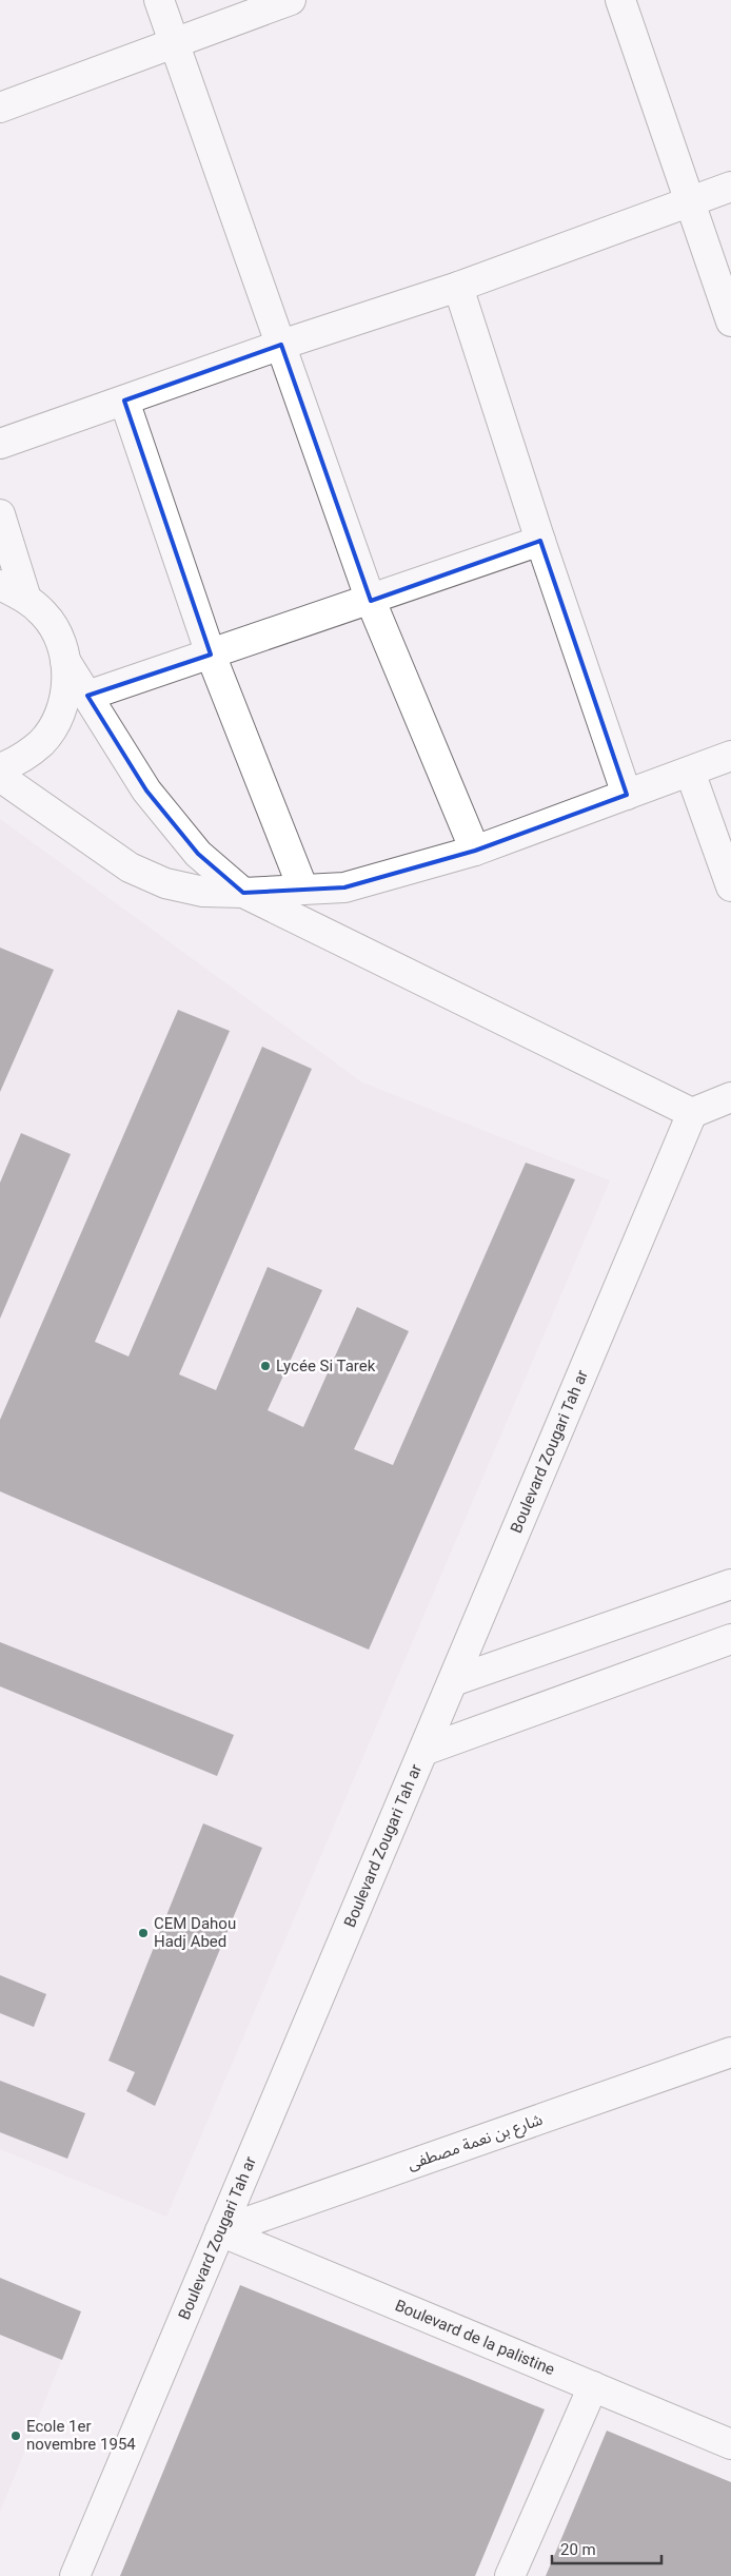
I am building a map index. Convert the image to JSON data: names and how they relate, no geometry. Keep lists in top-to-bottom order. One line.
{"streets":{"street":["Boulevard Zougari Tah ar","شارع بن نعمة مصطفى","Boulevard de la palistine"]},"crossings":[["Boulevard Zougari Tah ar","شارع بن نعمة مصطفى"],["Boulevard Zougari Tah ar","Boulevard de la palistine"],["شارع بن نعمة مصطفى","Boulevard de la palistine"]],"places":["Lycée Si Tarek","CEM Dahou Hadj Abed","Ecole 1er novembre 1954"],"scale_bar":"20 m"}
